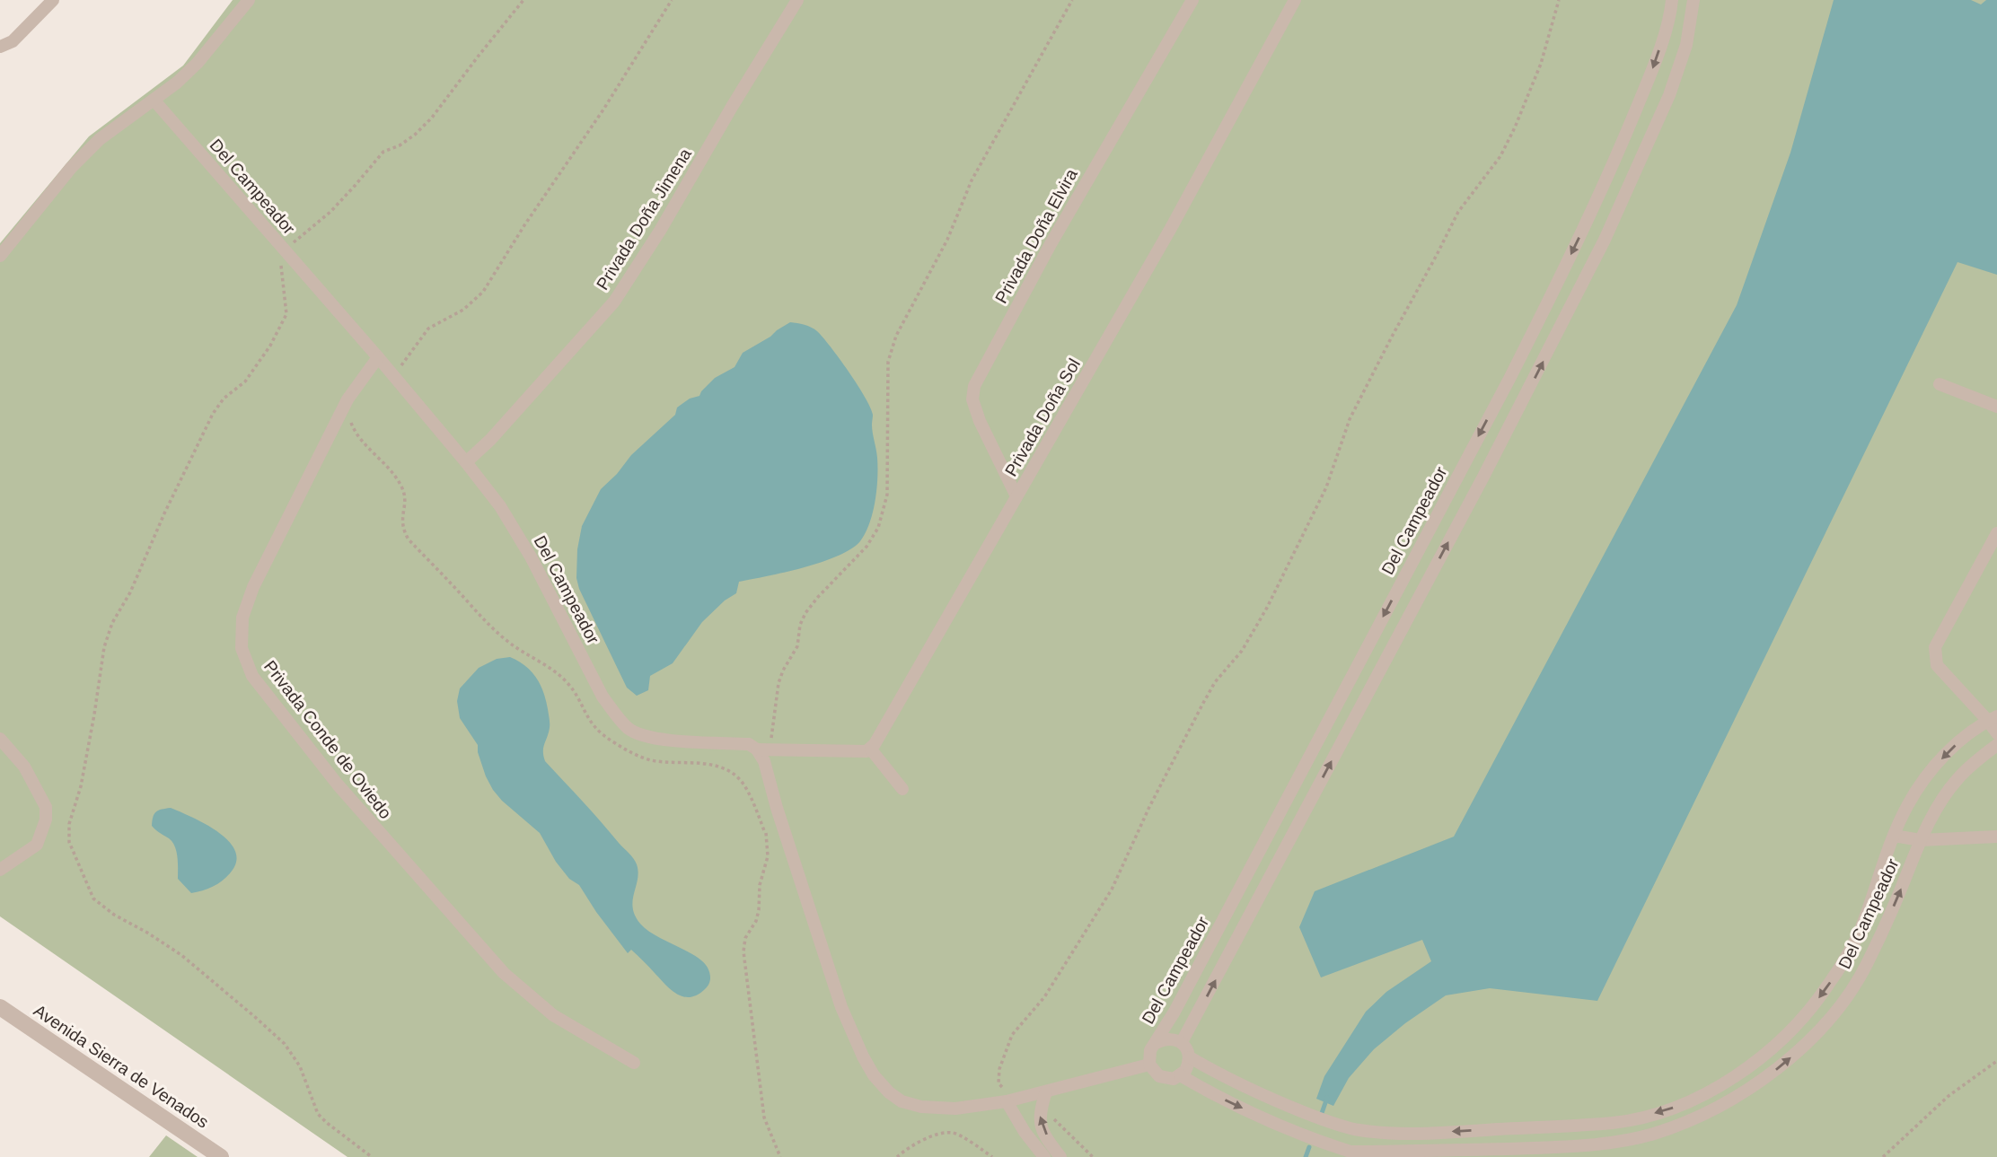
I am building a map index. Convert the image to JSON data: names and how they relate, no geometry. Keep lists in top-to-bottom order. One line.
{"streets":{"street":["Del Campeador","Privada Doña Jimena","Privada Doña Elvira","Privada Doña Sol","Privada Conde de Oviedo","Avenida Sierra de Venados"]},"crossings":[["Del Campeador","Privada Doña Jimena"],["Del Campeador","Privada Conde de Oviedo"],["Privada Doña Elvira","Privada Doña Sol"]]}
